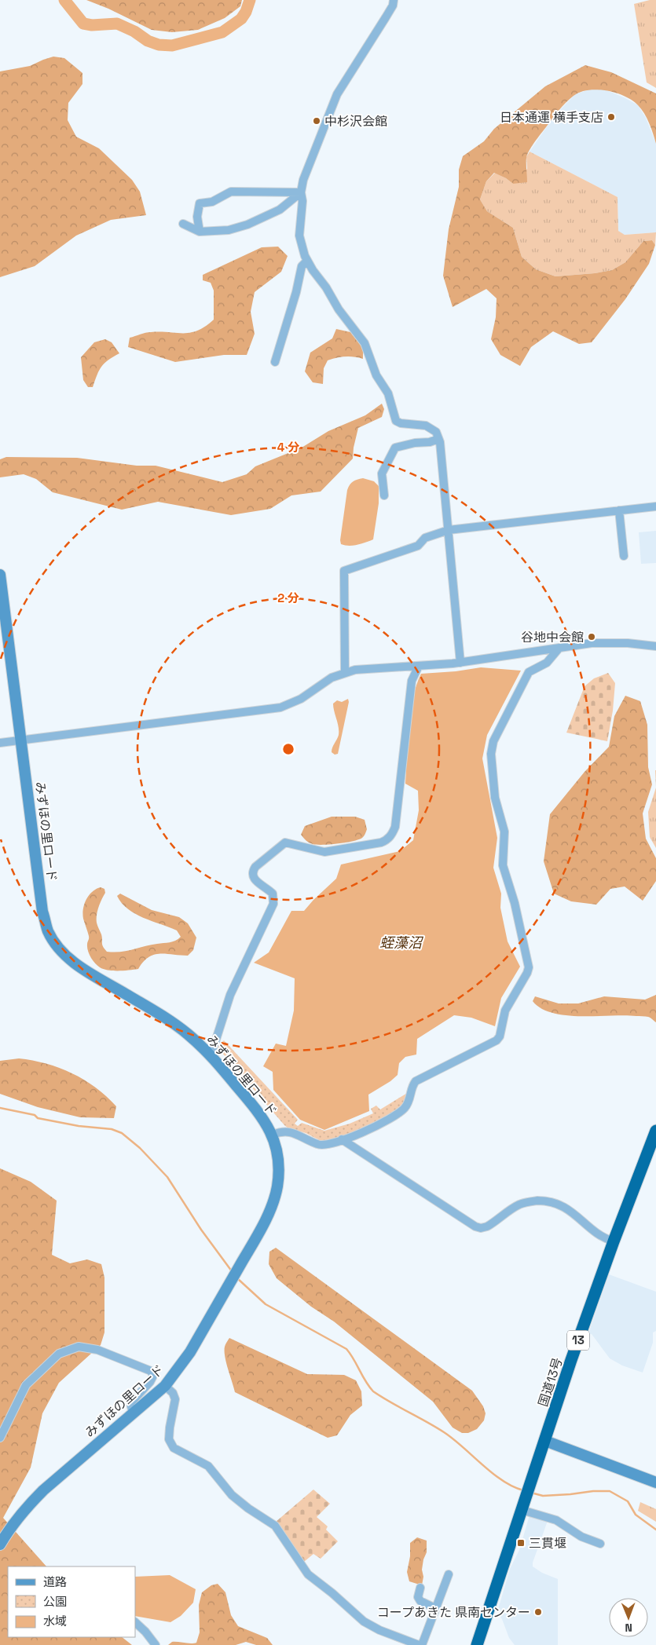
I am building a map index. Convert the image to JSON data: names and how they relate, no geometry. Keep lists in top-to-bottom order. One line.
{"streets":{"highway":["13","国道13号"],"street":["みずほの里ロード"]},"water":["蛭藻沼"],"places":{"other":["日本通運 横手支店","中杉沢会館","谷地中会館","コープあきた 県南センター"],"transit":["三貫堰"]},"legend":["道路","公園","水域"],"north":"bottom","rings":["4 分","2 分"]}
